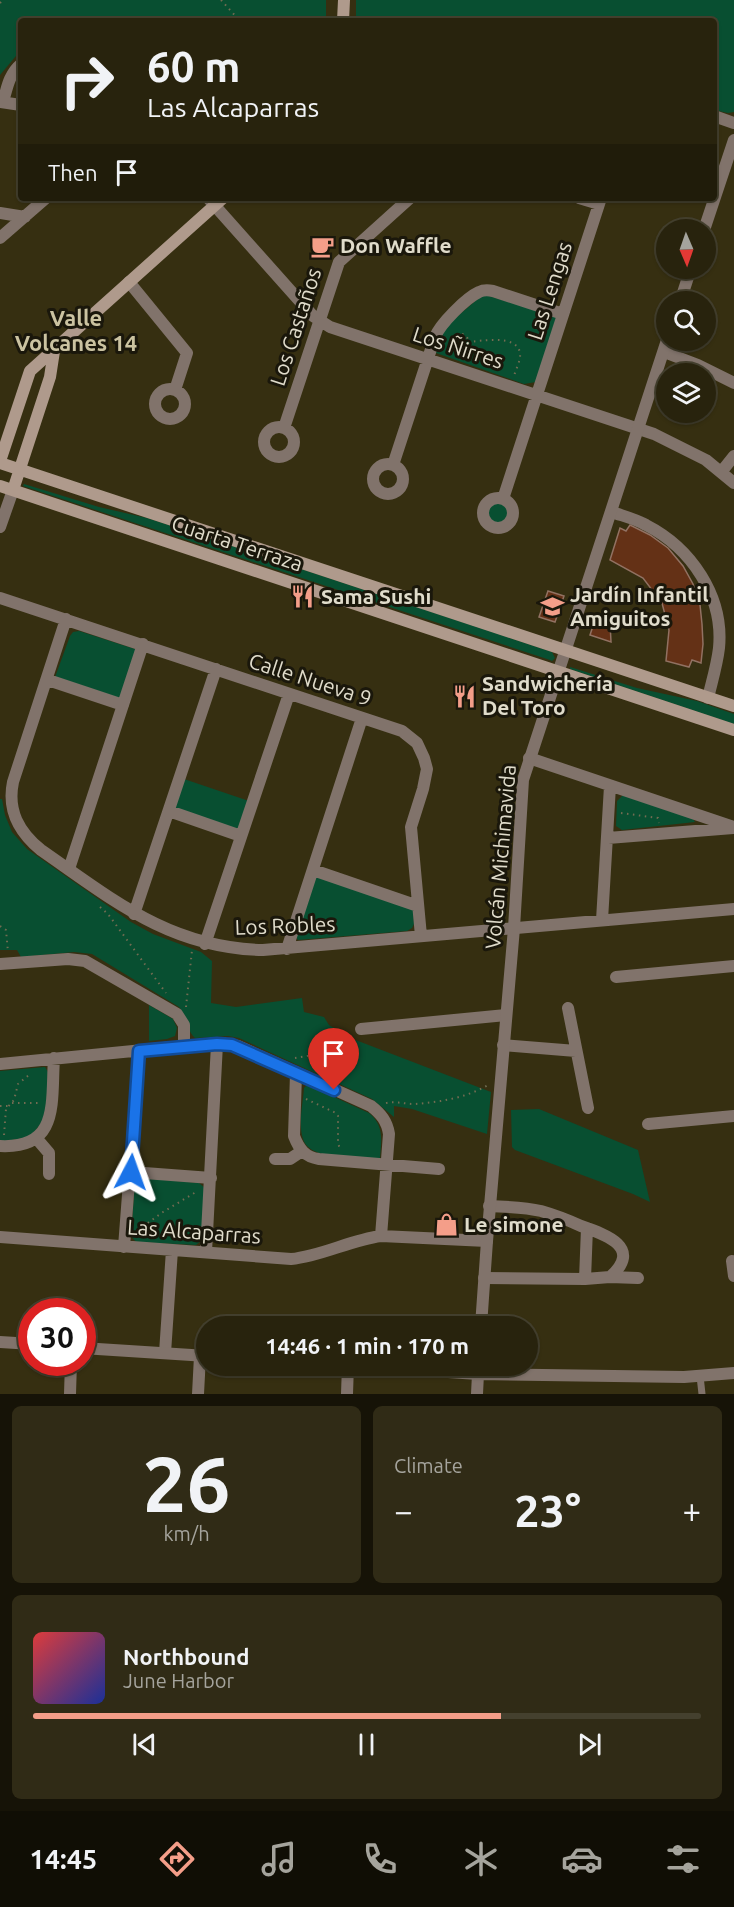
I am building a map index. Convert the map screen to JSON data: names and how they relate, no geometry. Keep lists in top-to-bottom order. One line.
{"streets":{"main road":["Cuarta Terraza"],"street":["Las Lengas","Los Castaños","Los Ñirres","Calle Nueva 9","Volcán Michimavida","Los Robles","Las Alcaparras"]},"crossings":[["Las Lengas","Los Ñirres"],["Los Castaños","Los Ñirres"],["Los Ñirres","Volcán Michimavida"],["Cuarta Terraza","Volcán Michimavida"],["Calle Nueva 9","Los Robles"],["Volcán Michimavida","Los Robles"],["Volcán Michimavida","Las Alcaparras"]],"districts":["Valle Volcanes 14"],"places":{"cafe":["Don Waffle"],"restaurant":["Sama Sushi","Sandwichería Del Toro"],"school or university":["Jardín Infantil Amiguitos"],"shop":["Le simone"]},"north":"bottom","page":{"turn":["60 m","Las Alcaparras"],"then":"Then","limit":"30","trip":"14:46 · 1 min · 170 m","tile":[["26","km/h"],"Climate"],"heat":["−","23°","+"],"song":["Northbound","June Harbor"],"tabs":"14:45"}}
